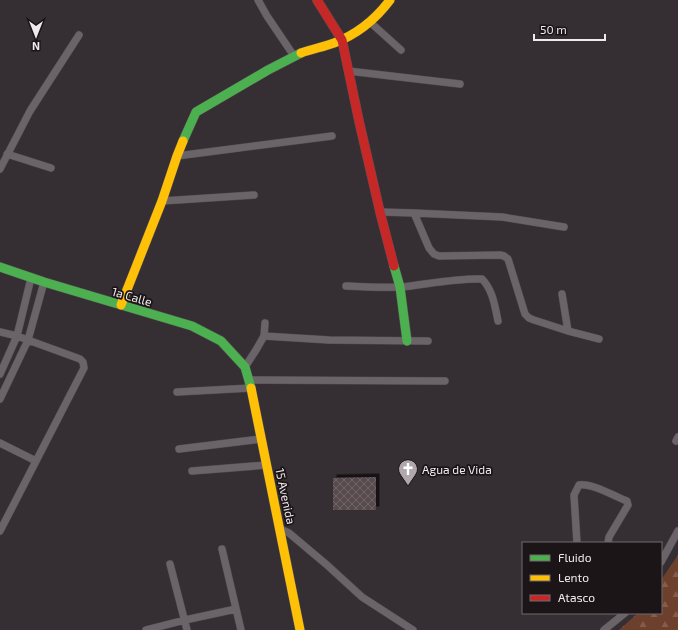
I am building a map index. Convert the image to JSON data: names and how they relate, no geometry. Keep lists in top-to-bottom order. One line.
{"streets":{"street":["1a Calle","15 Avenida"]},"crossings":[["1a Calle","15 Avenida"]],"places":{"church":["Agua de Vida"]},"legend":["Fluido","Lento","Atasco"],"scale_bar":"50 m","north":"bottom"}
